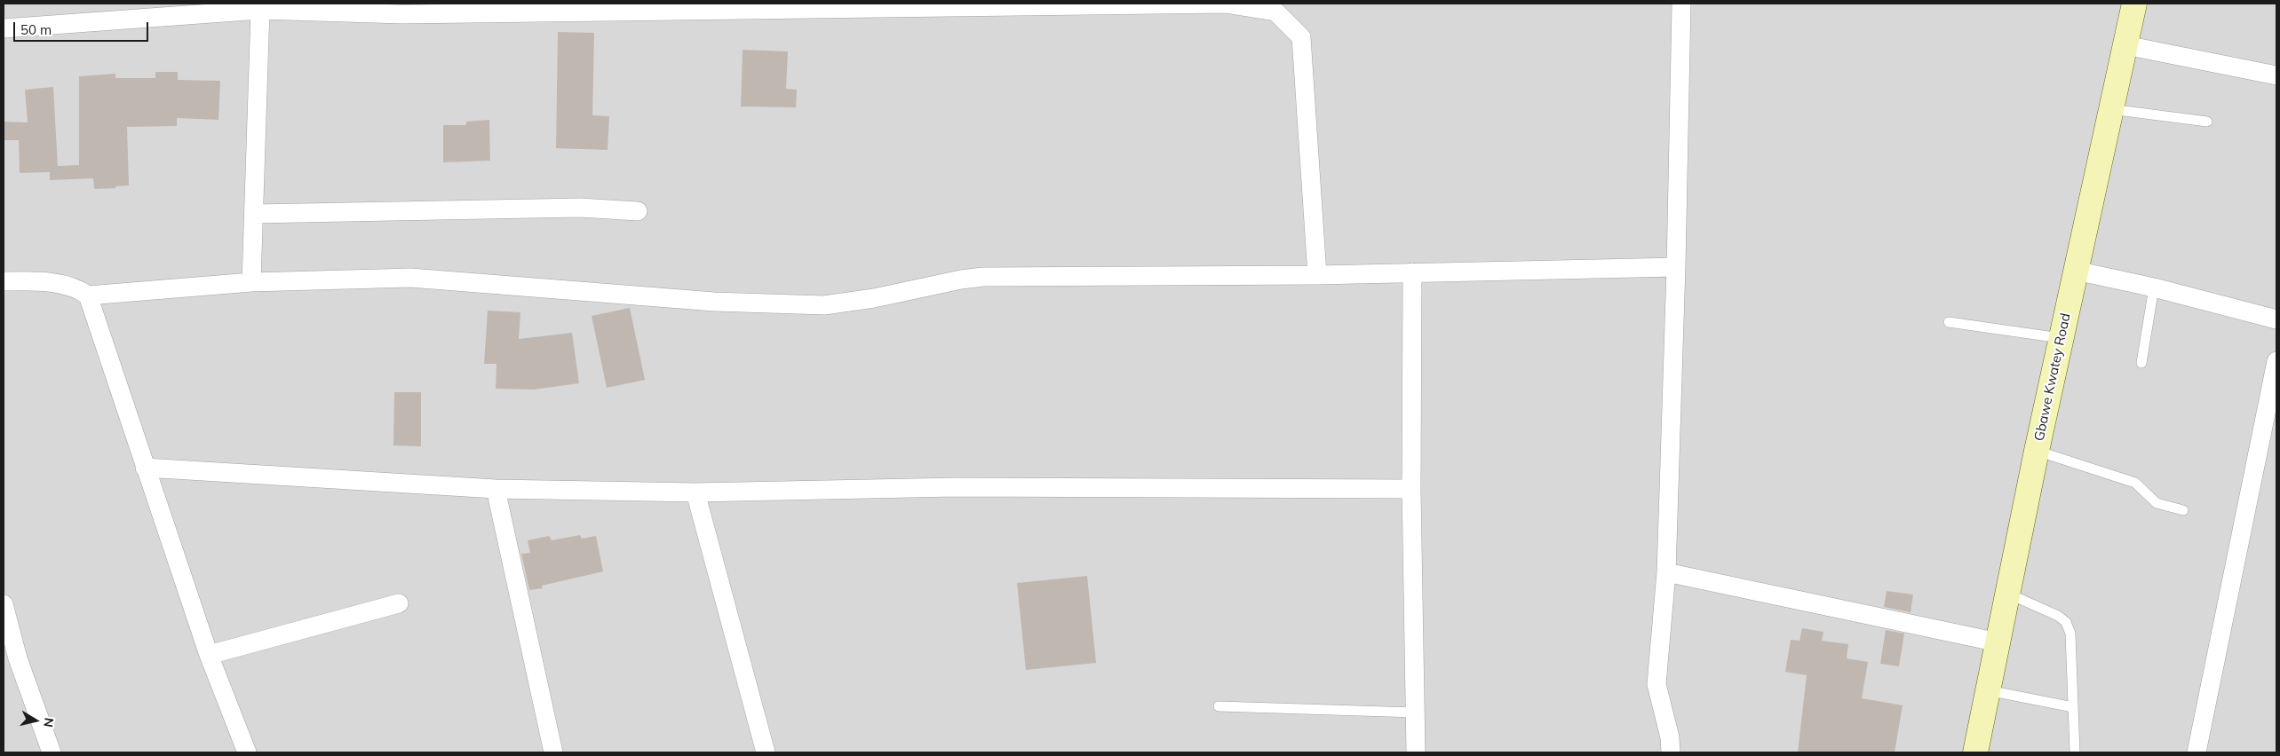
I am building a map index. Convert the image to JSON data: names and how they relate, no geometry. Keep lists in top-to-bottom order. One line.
{"streets":{"street":["Gbawe Kwatey Road"]},"scale_bar":"50 m","north":"right"}
